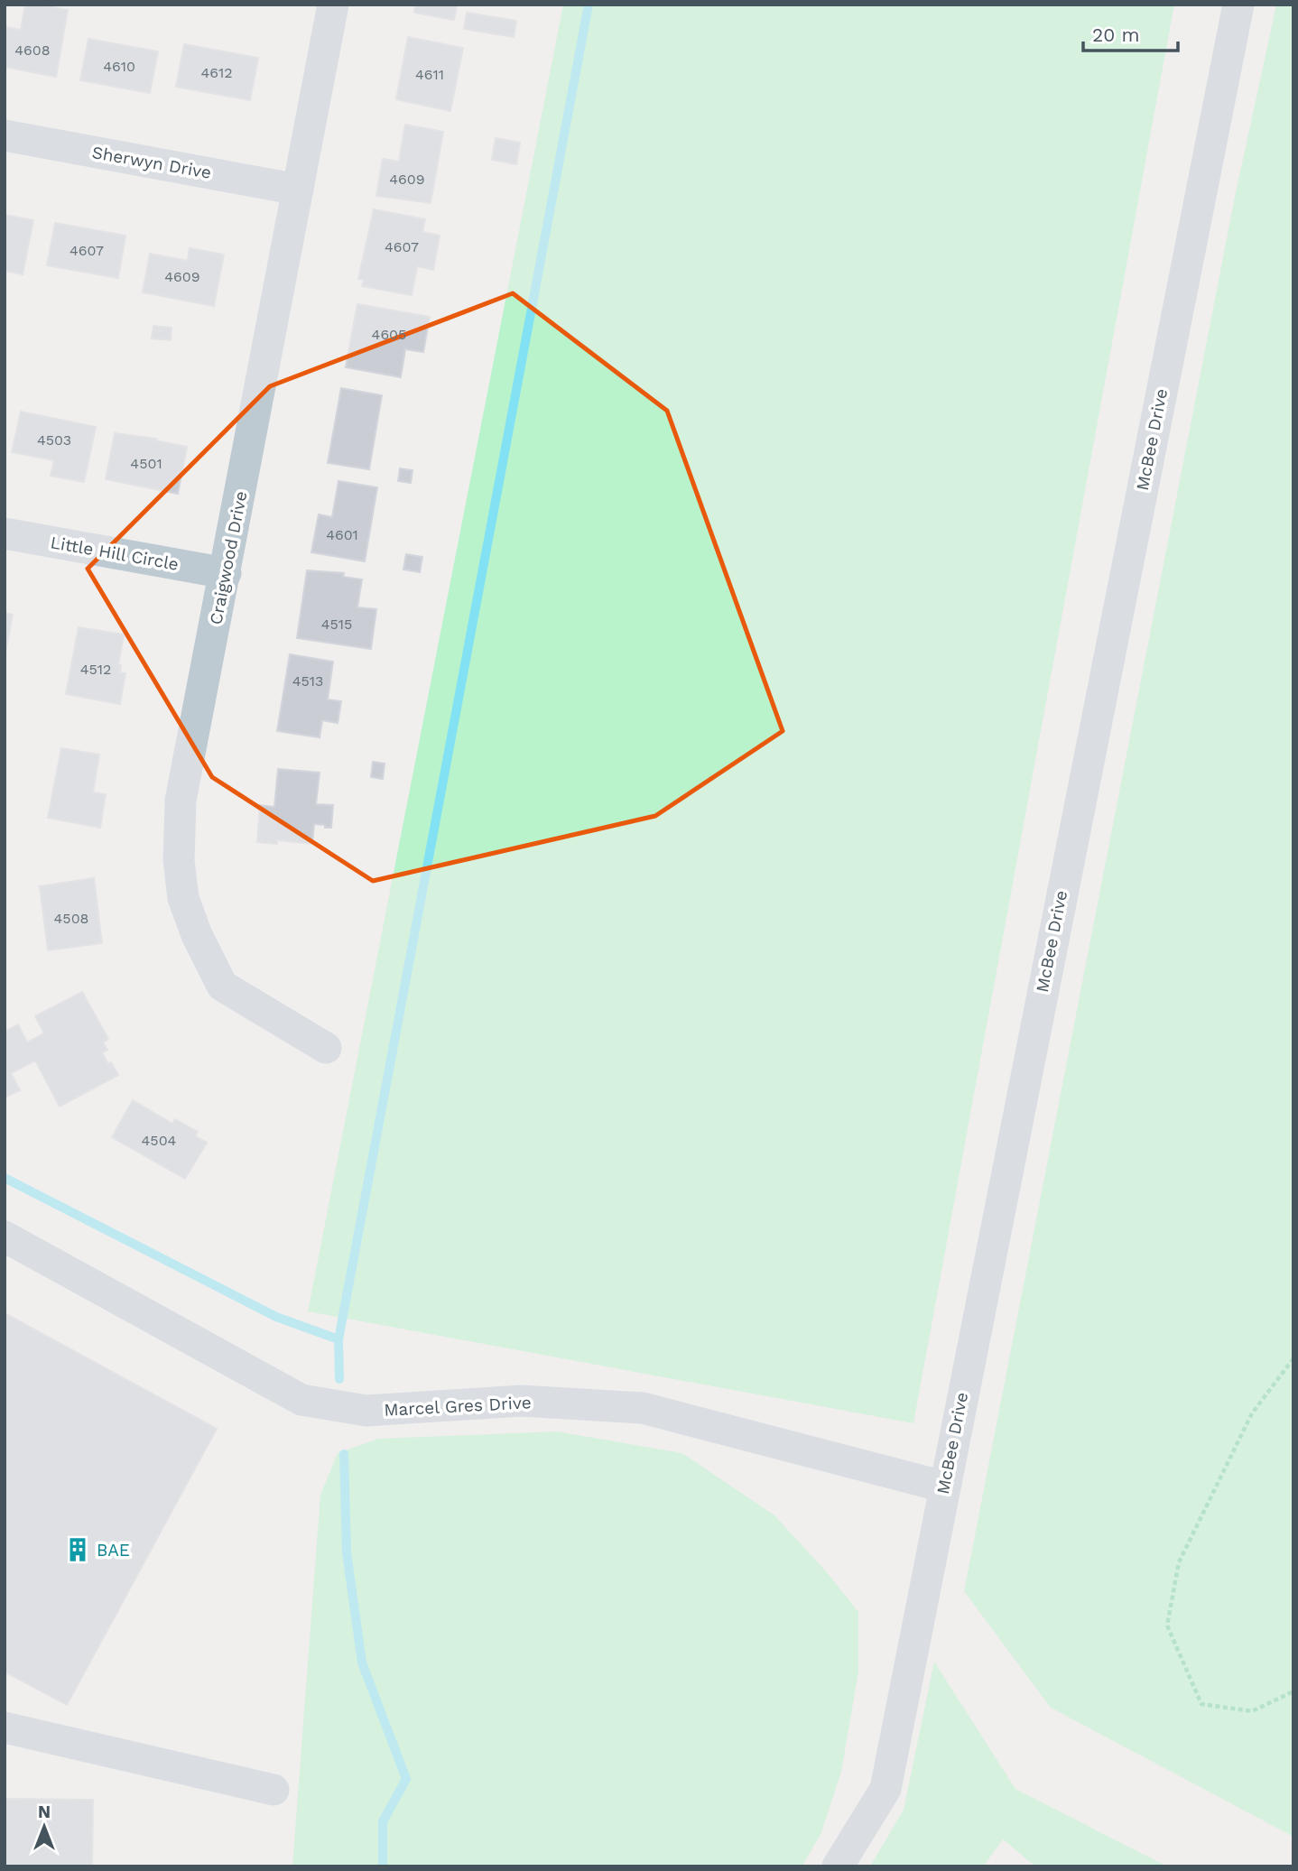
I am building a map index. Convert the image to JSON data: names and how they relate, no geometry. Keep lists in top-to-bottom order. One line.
{"streets":{"street":["Sherwyn Drive","McBee Drive","Little Hill Circle","Craigwood Drive","Marcel Gres Drive"]},"crossings":[["Sherwyn Drive","Craigwood Drive"],["McBee Drive","Marcel Gres Drive"],["Little Hill Circle","Craigwood Drive"]],"places":{"building":["BAE"]},"house_numbers":["4608","4610","4612","4611","4609","4607","4607","4609","4605","4503","4501","4601","4515","4512","4513","4508","4504"],"scale_bar":"20 m","north":"top"}
